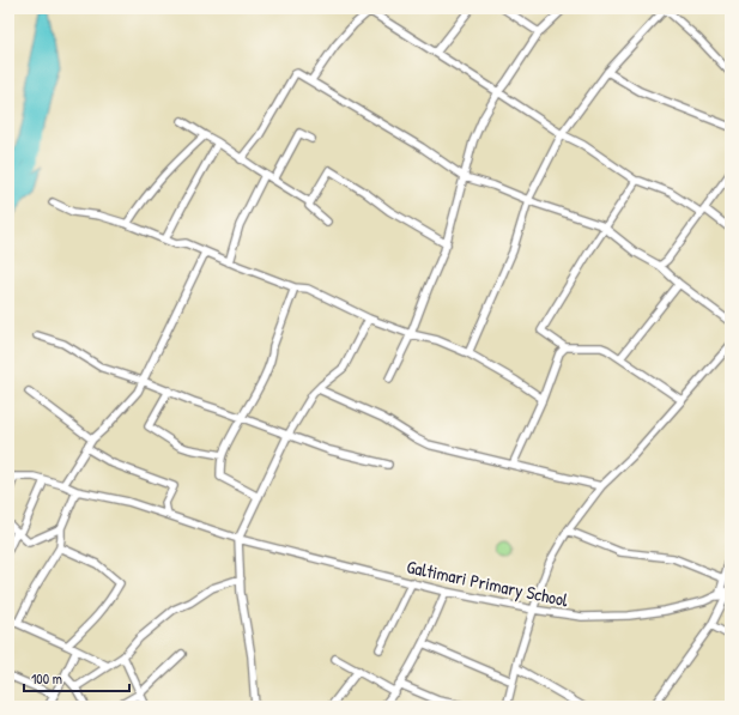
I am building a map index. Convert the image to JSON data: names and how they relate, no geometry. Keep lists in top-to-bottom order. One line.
{"streets":{"street":["Galtimari Primary School"]},"scale_bar":"100 m"}
